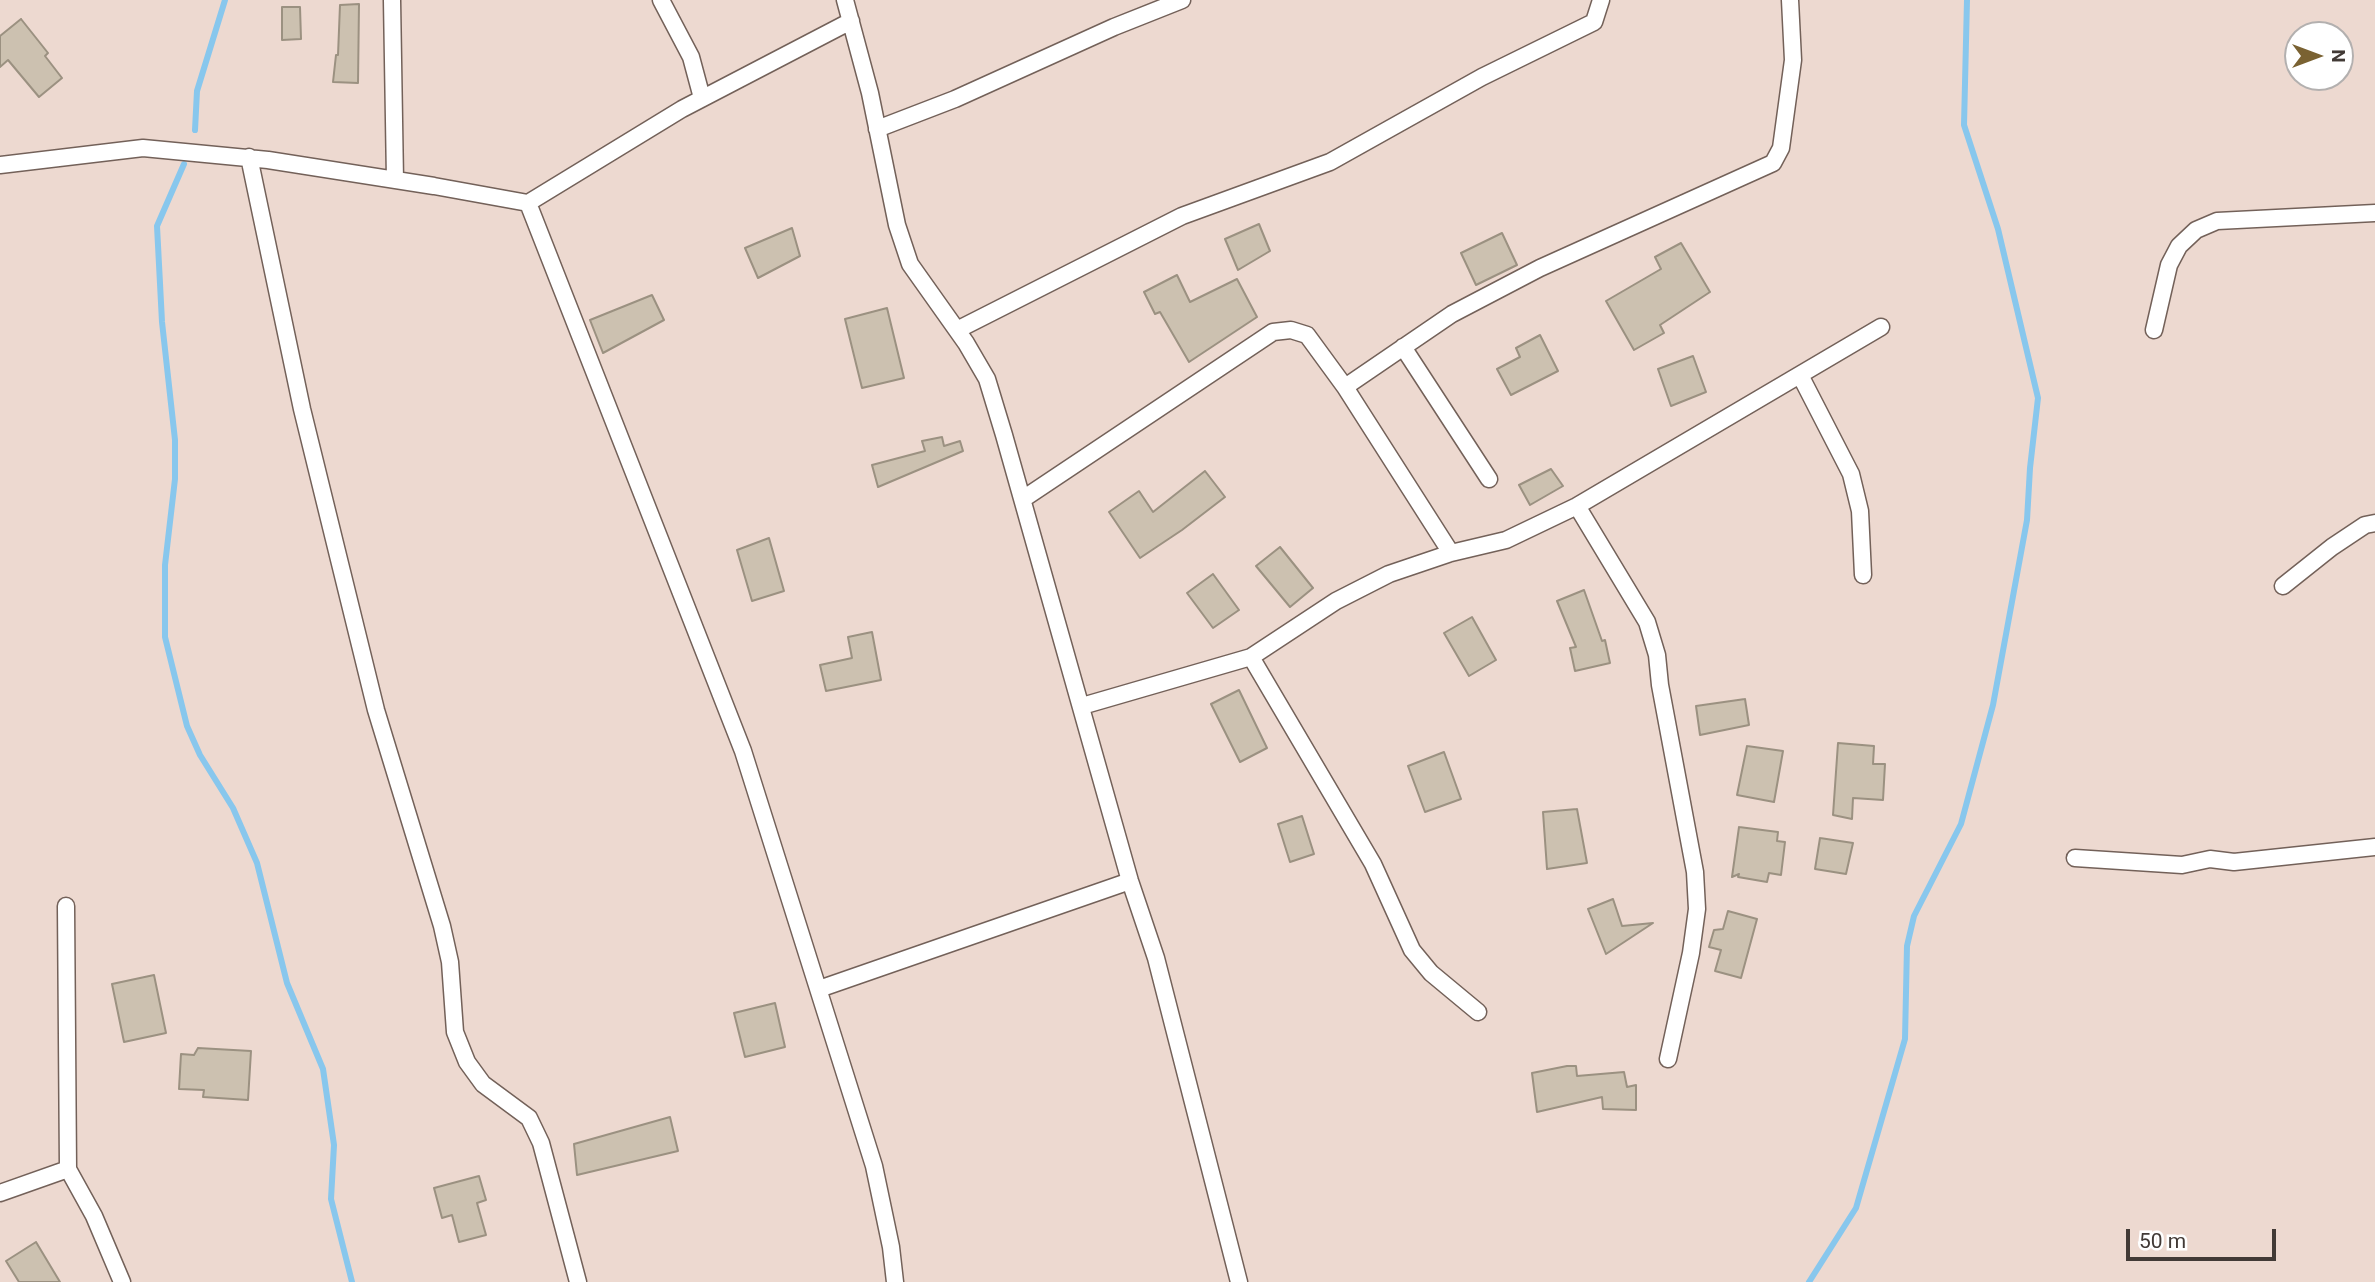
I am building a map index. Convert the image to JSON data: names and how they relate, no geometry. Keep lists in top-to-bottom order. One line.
{"scale_bar":"50 m","north":"right"}
